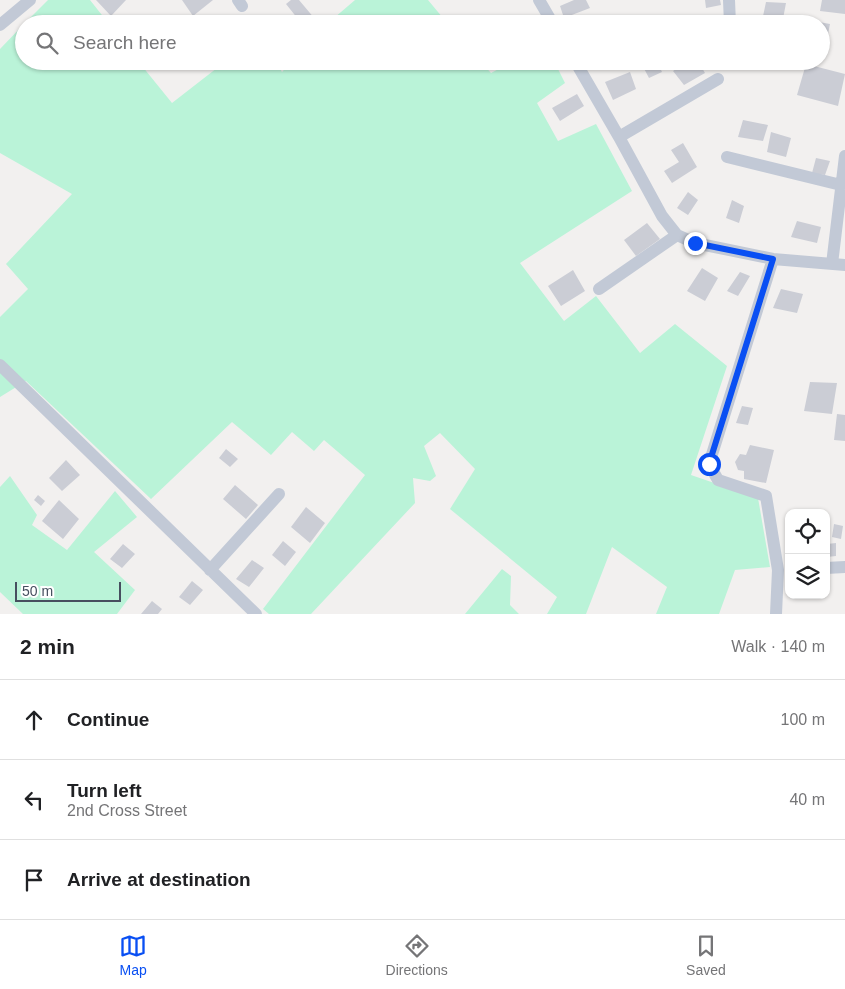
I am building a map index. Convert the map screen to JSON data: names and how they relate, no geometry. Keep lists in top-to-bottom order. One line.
{"scale_bar":"50 m","page":{"search":"Search here","scale":"50 m","heading":["2 min","Walk · 140 m"],"list":[["Continue","100 m"],["Turn left","2nd Cross Street","40 m"],"Arrive at destination"],"nav":["Map","Directions","Saved"]}}
